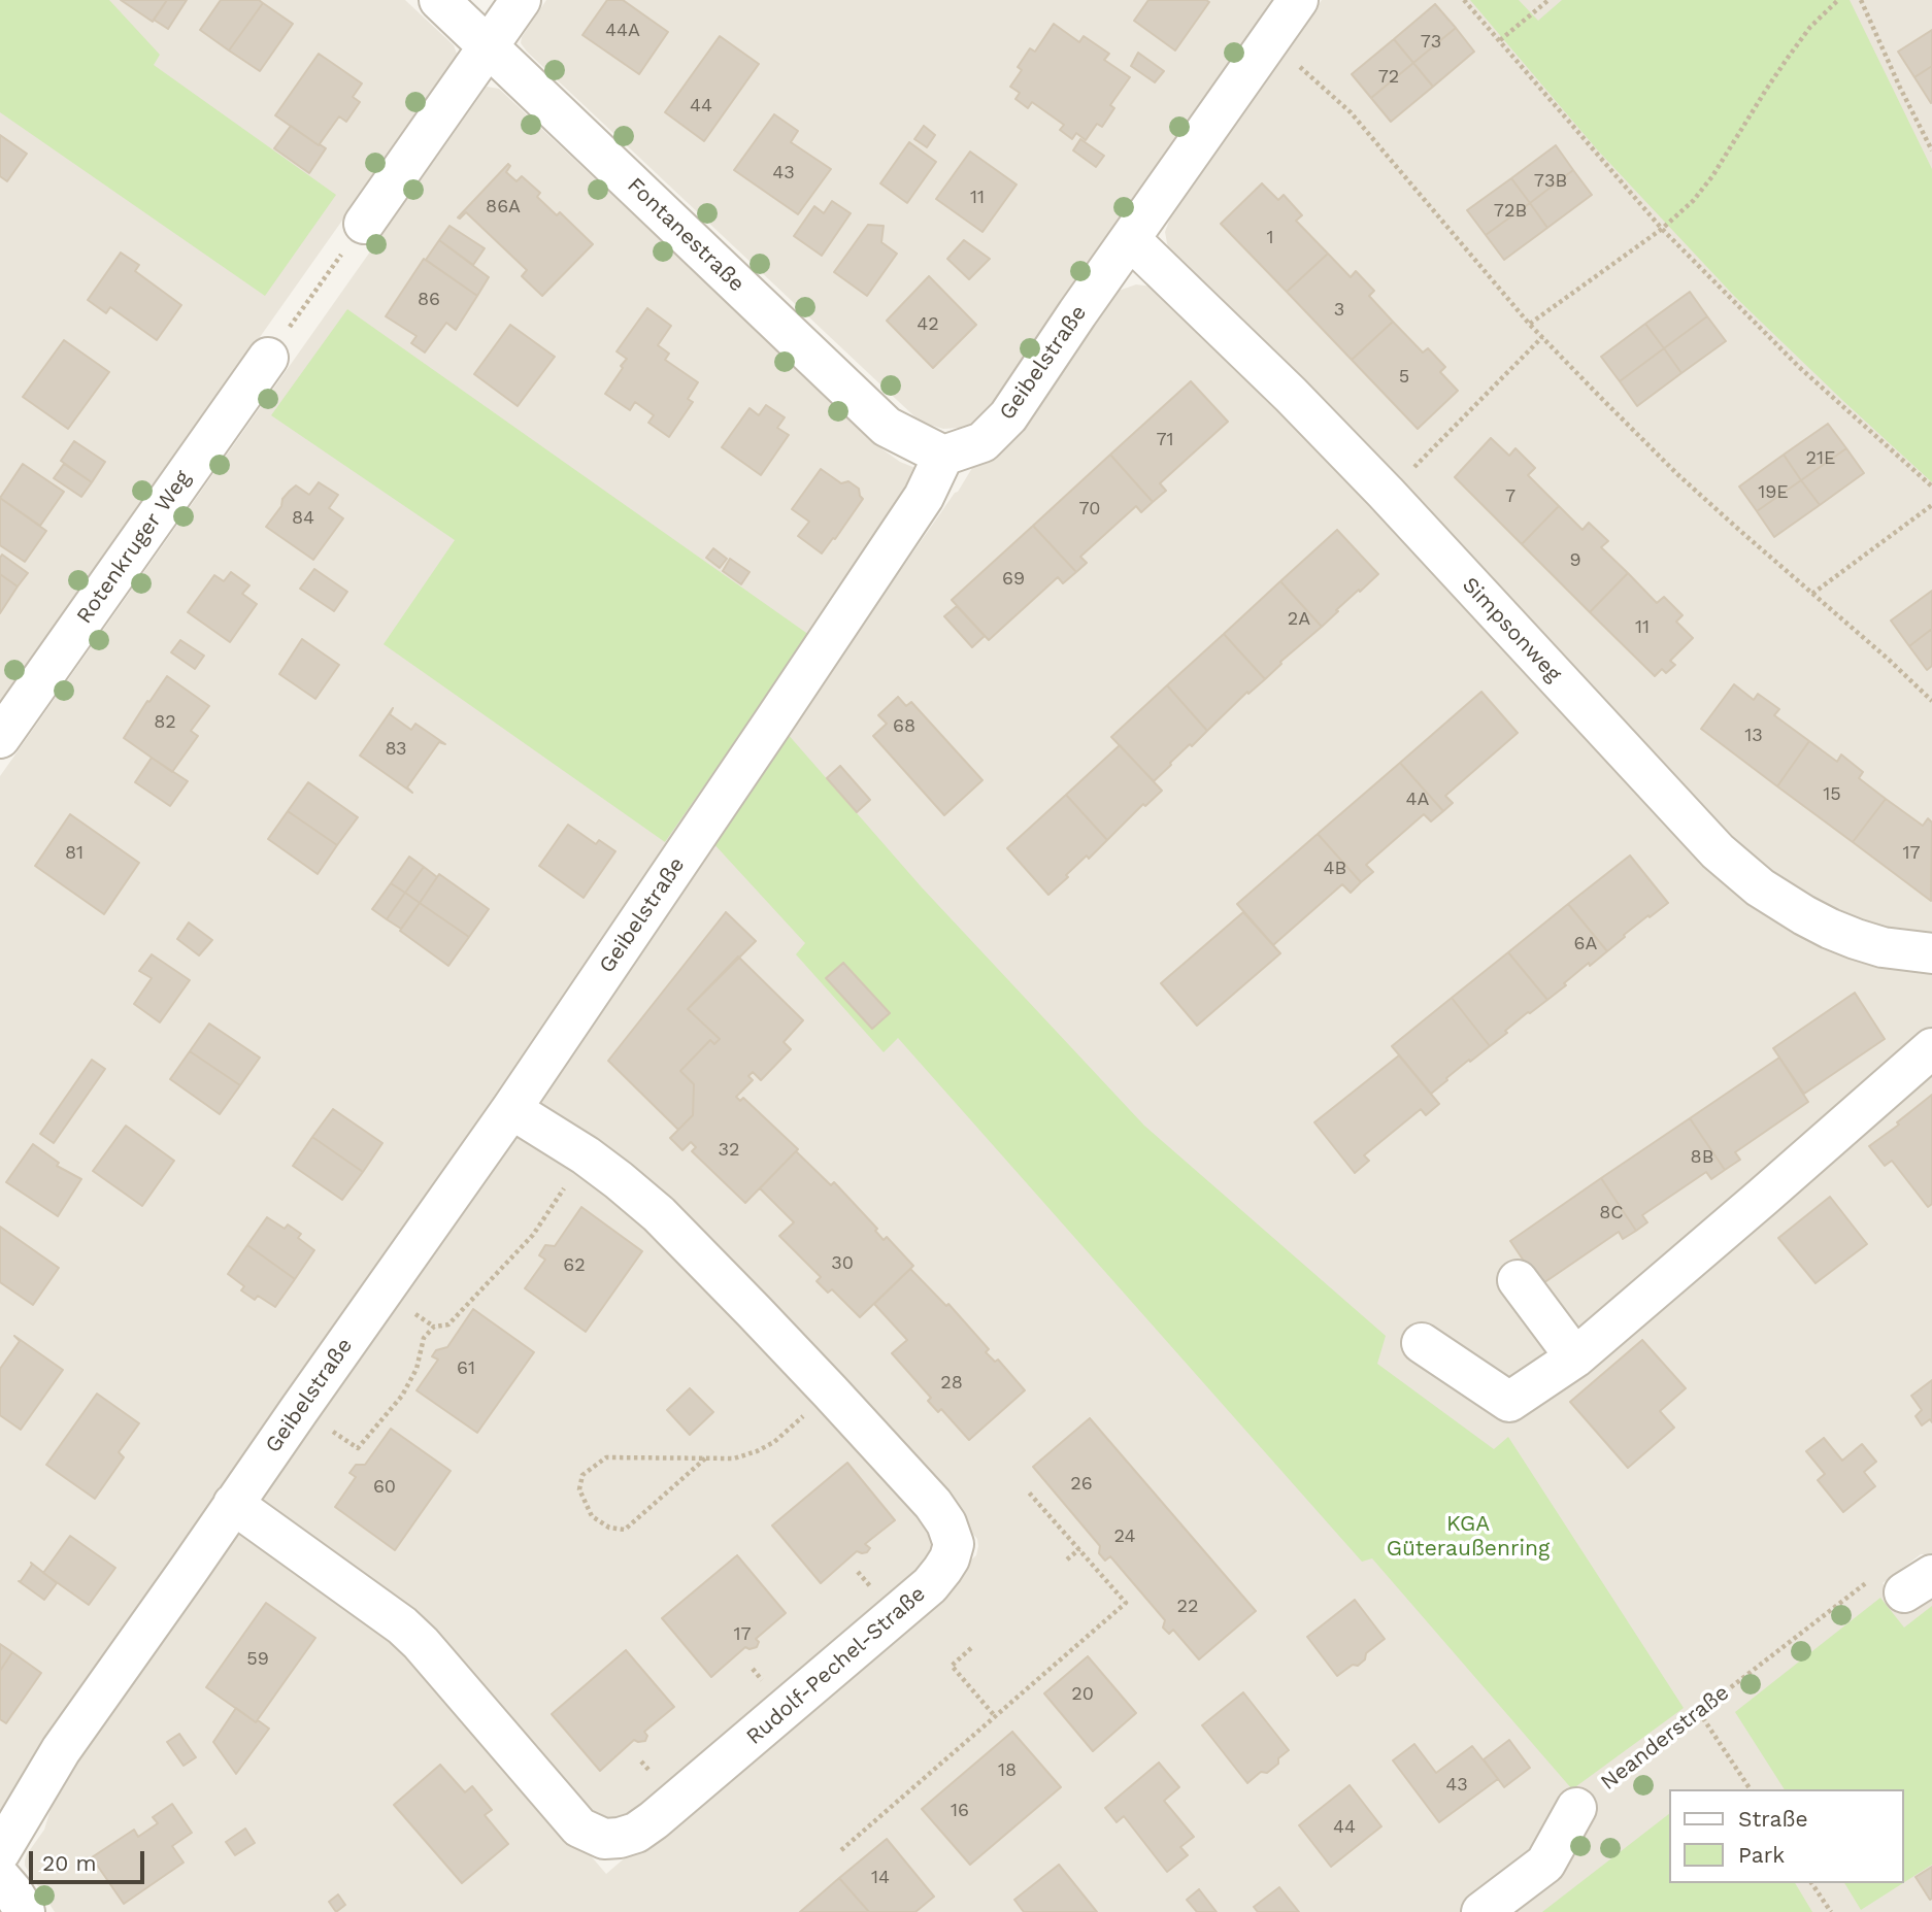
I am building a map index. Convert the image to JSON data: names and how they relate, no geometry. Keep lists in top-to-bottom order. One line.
{"streets":{"street":["Fontanestraße","Geibelstraße","Rotenkruger Weg","Simpsonweg","Rudolf-Pechel-Straße"],"path":["Neanderstraße"]},"crossings":[["Fontanestraße","Geibelstraße"],["Geibelstraße","Simpsonweg"],["Geibelstraße","Rudolf-Pechel-Straße"]],"parks":["KGA Güteraußenring"],"house_numbers":["44A","73","72","44","43","73B","11","86A","72B","1","86","3","42","5","71","21E","19E","7","70","84","9","69","2A","11","82","68","13","83","15","4A","81","17","4B","6A","32","8B","8C","30","62","61","28","26","60","24","22","17","59","20","18","43","16","44","14"],"legend":["Straße","Park"],"scale_bar":"20 m"}
